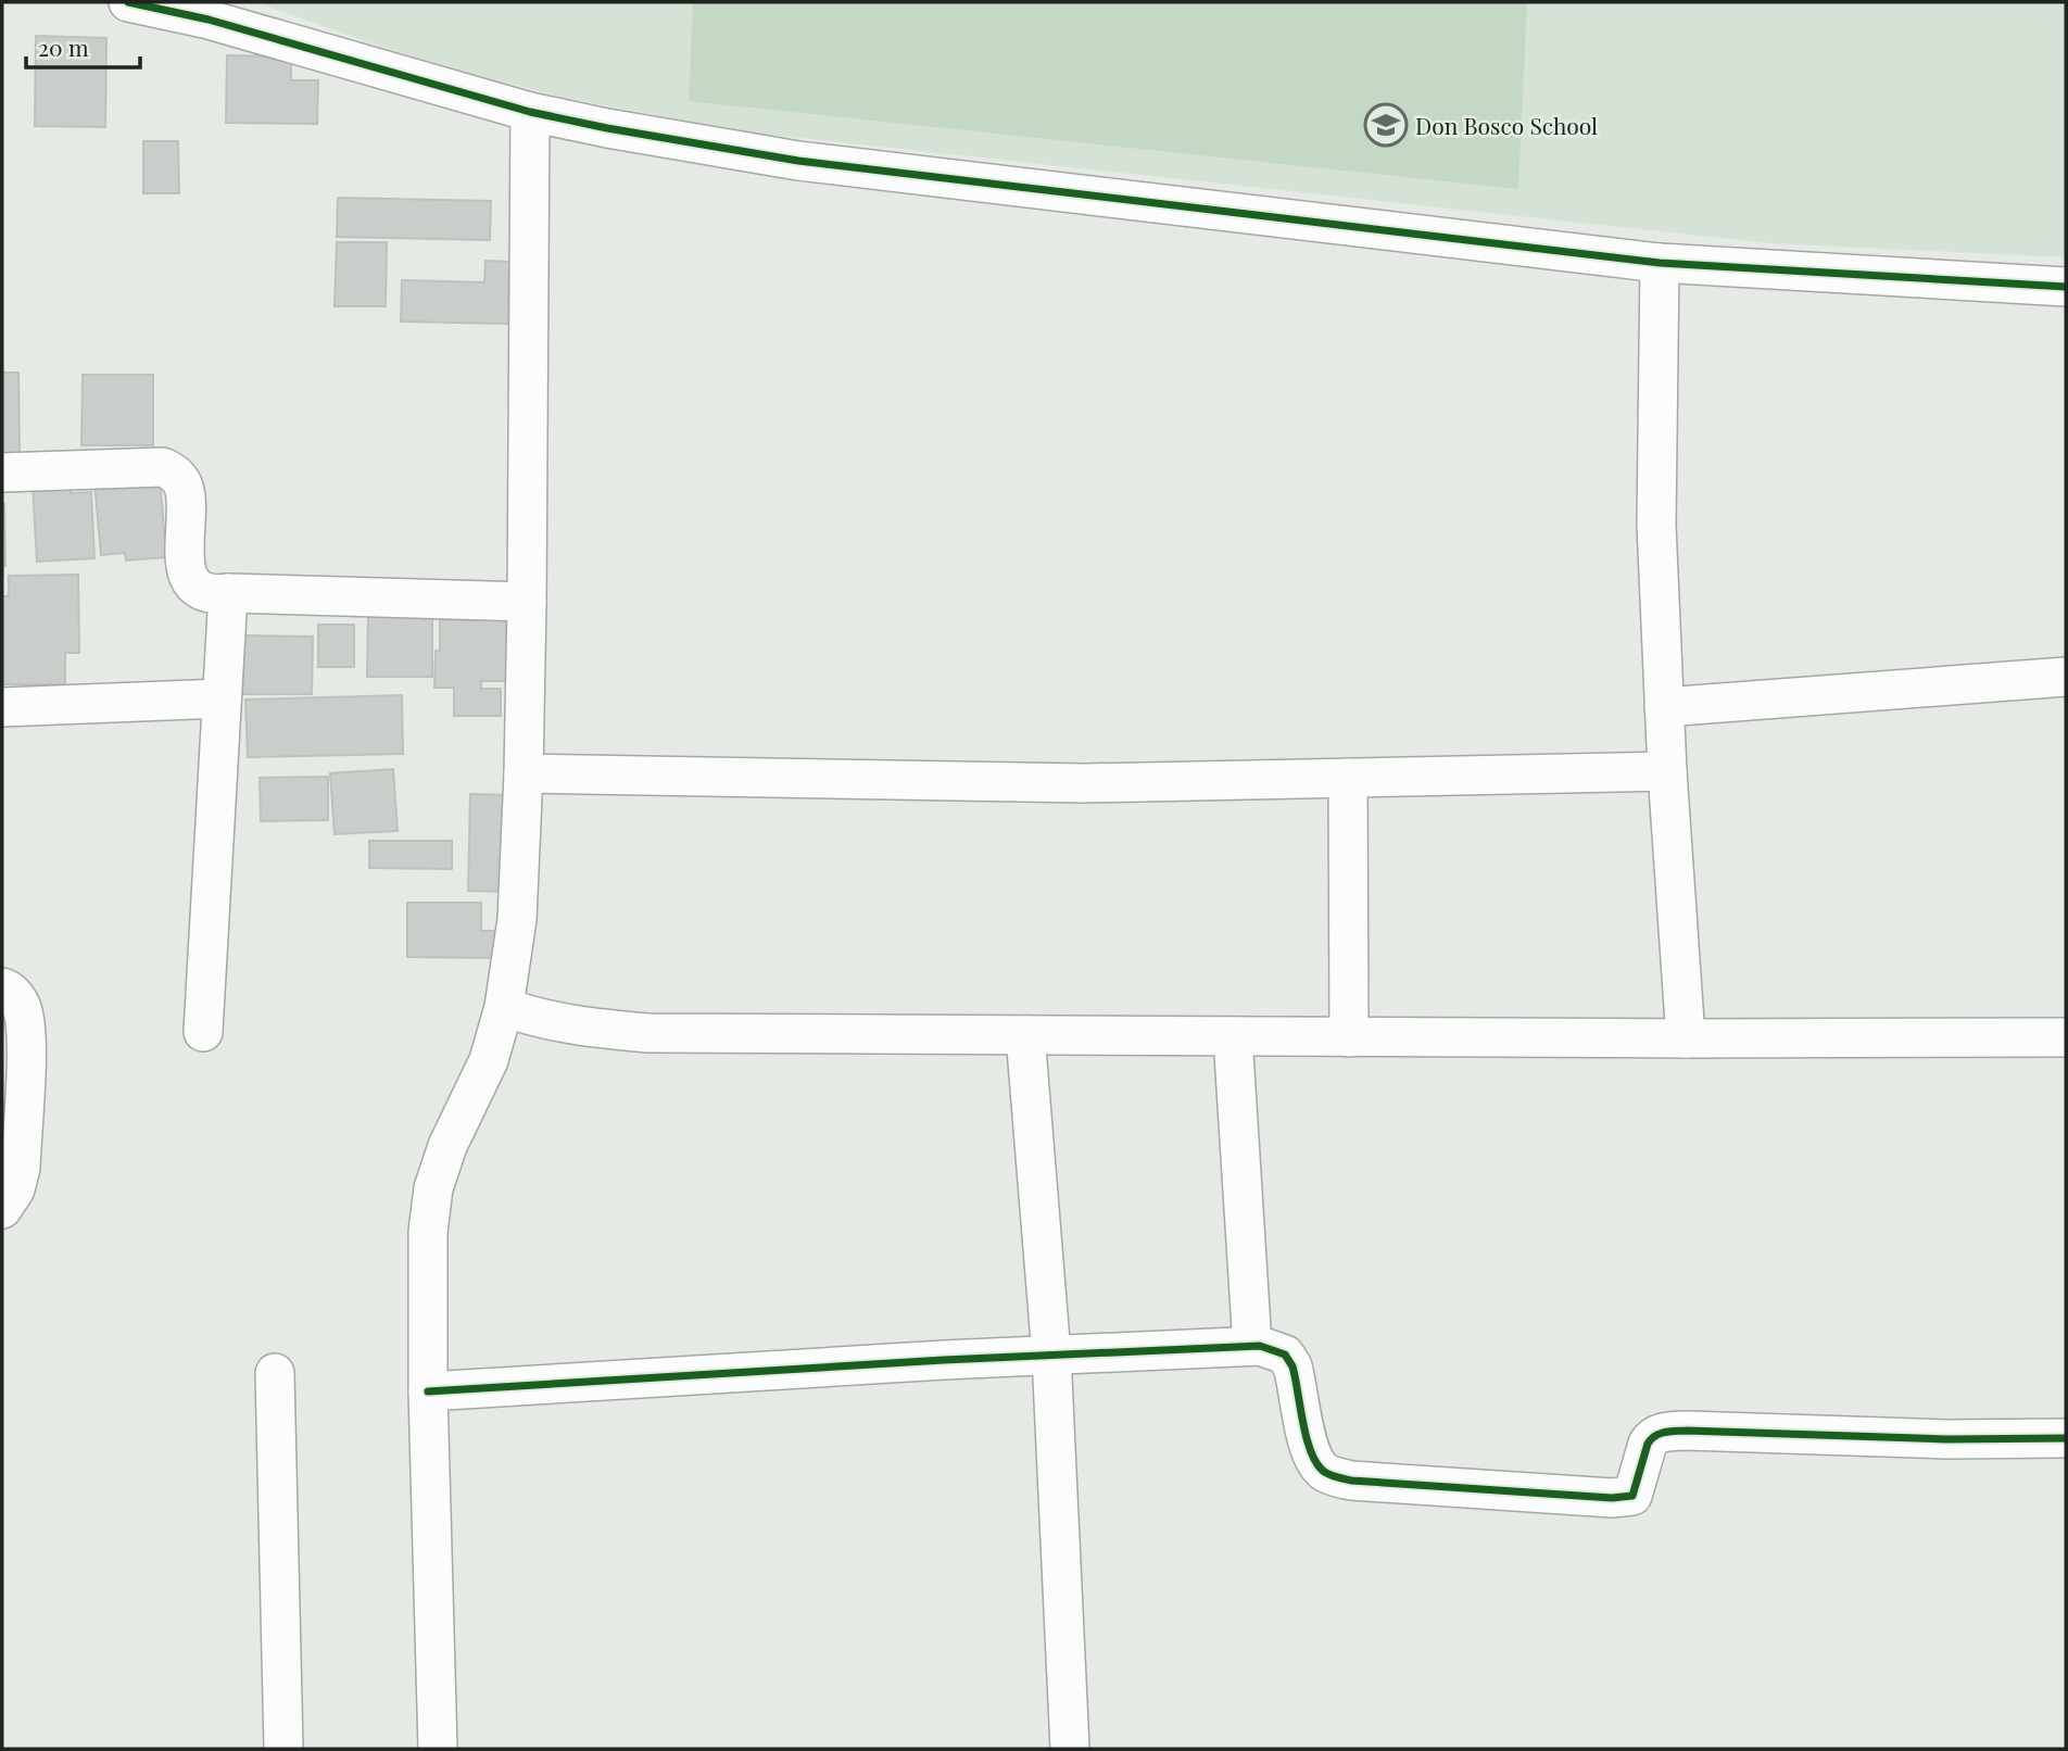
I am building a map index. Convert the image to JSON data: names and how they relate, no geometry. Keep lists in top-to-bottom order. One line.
{"places":{"school or university":["Don Bosco School"]},"scale_bar":"20 m"}
